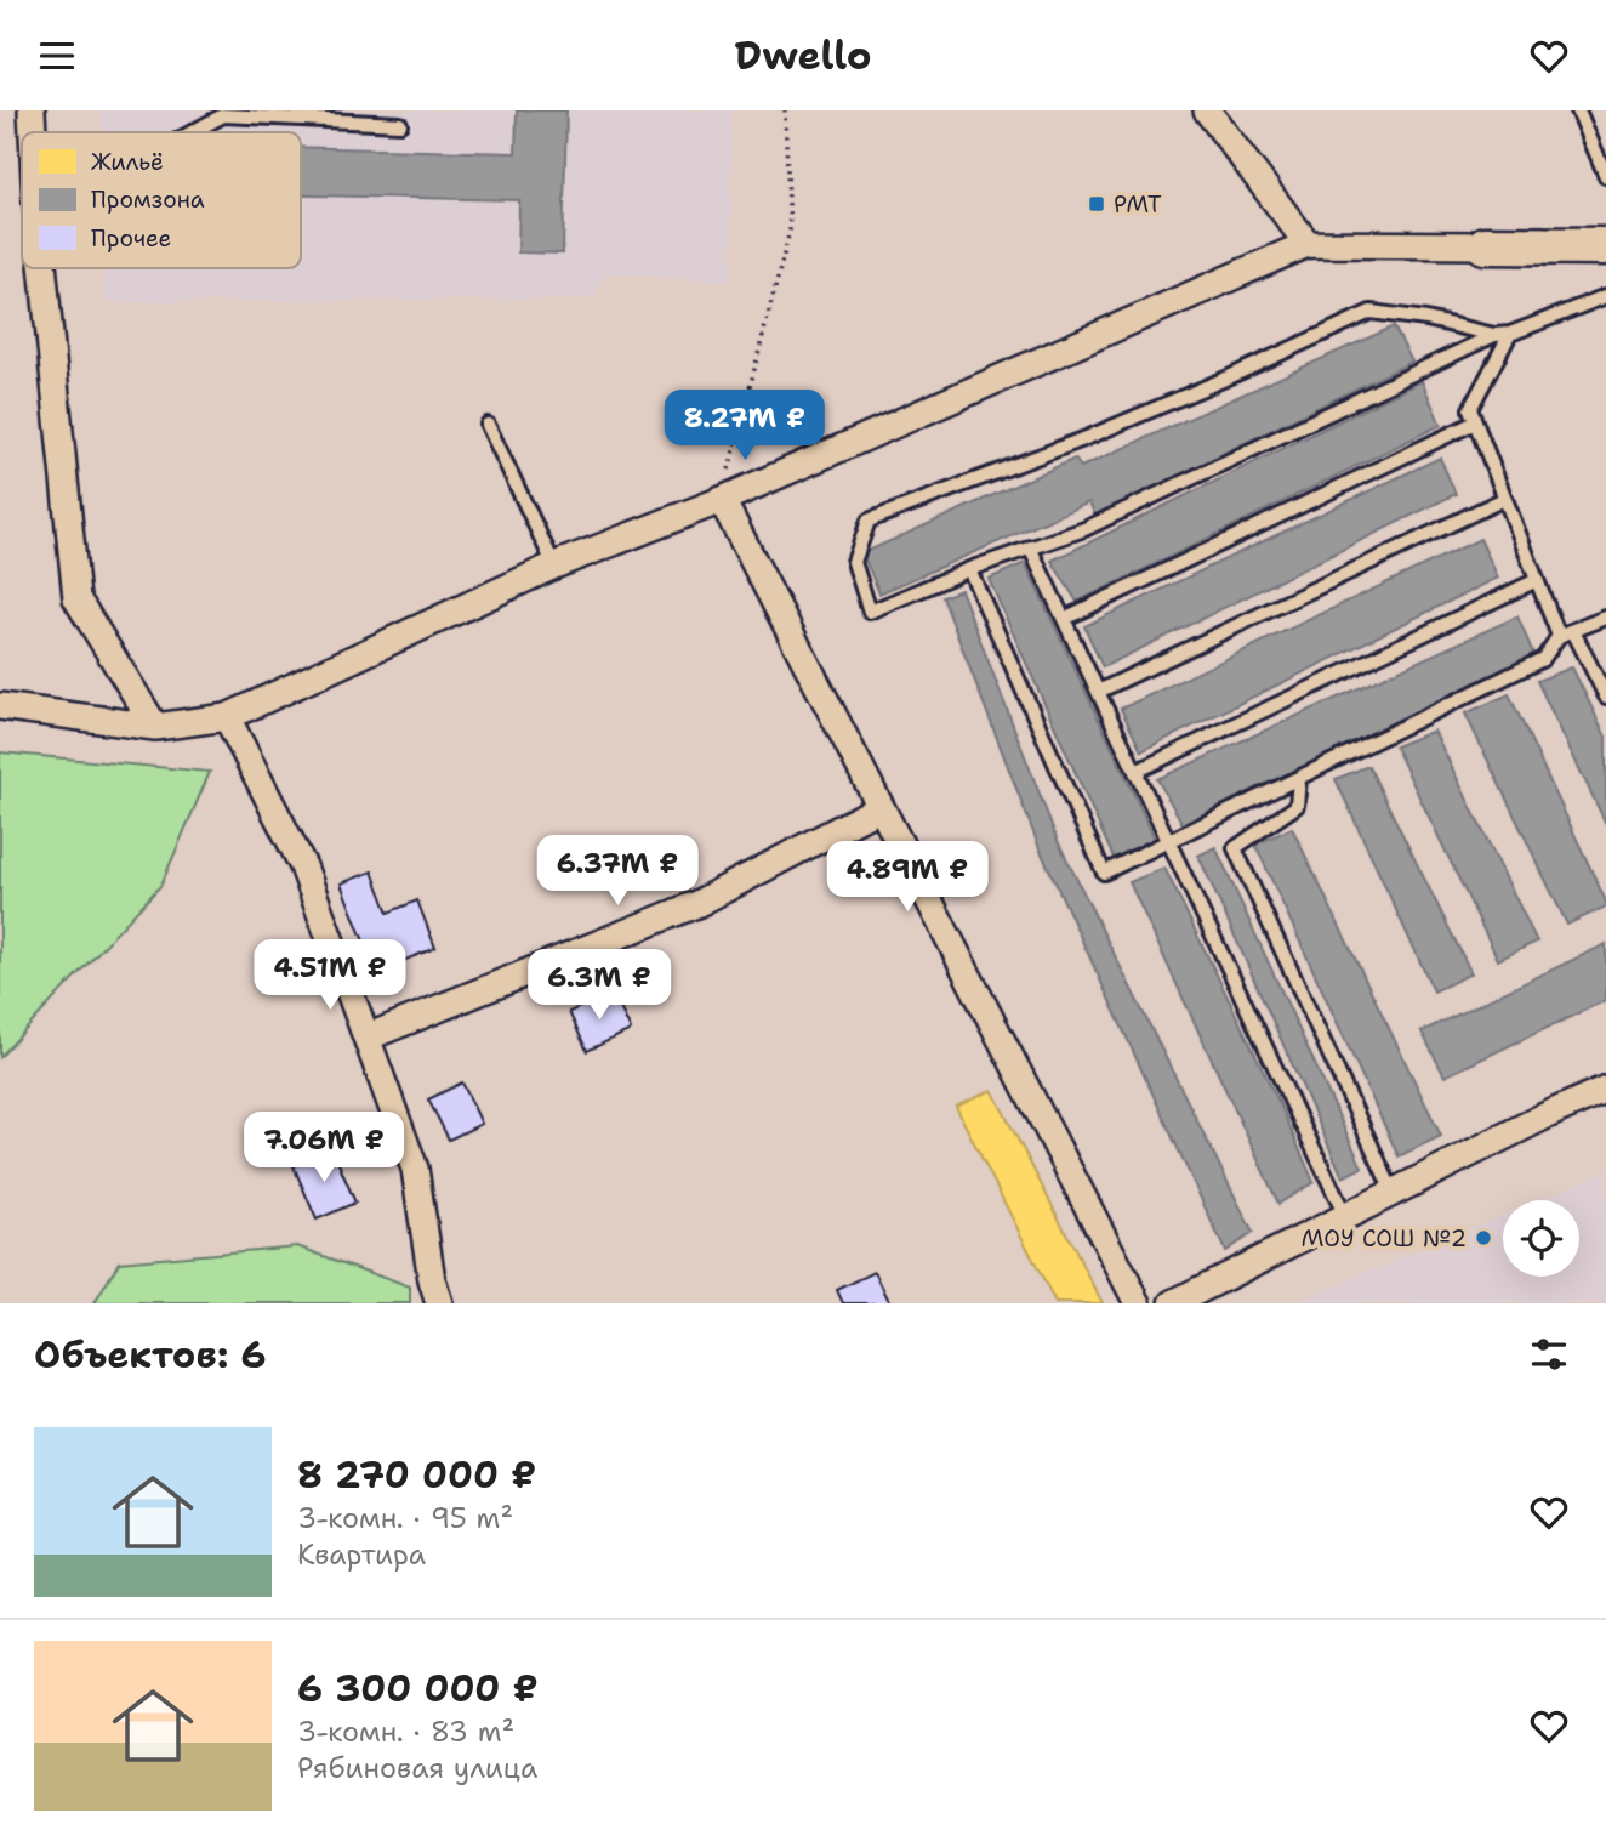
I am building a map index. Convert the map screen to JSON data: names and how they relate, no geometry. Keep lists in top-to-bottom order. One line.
{"places":{"transit":["РМТ"],"other":["МОУ СОШ №2"]},"legend":["Жильё","Промзона","Прочее"],"page":{"header":"Dwello","price":["8.27M ₽","6.37M ₽","4.89M ₽","4.51M ₽","6.3M ₽","7.06M ₽"],"heading":"Объектов: 6","list":[{"name":"8 270 000 ₽","note":"3-комн. · 95 m² · Квартира"},{"name":"6 300 000 ₽","note":"3-комн. · 83 m² · Рябиновая улица"}]}}
